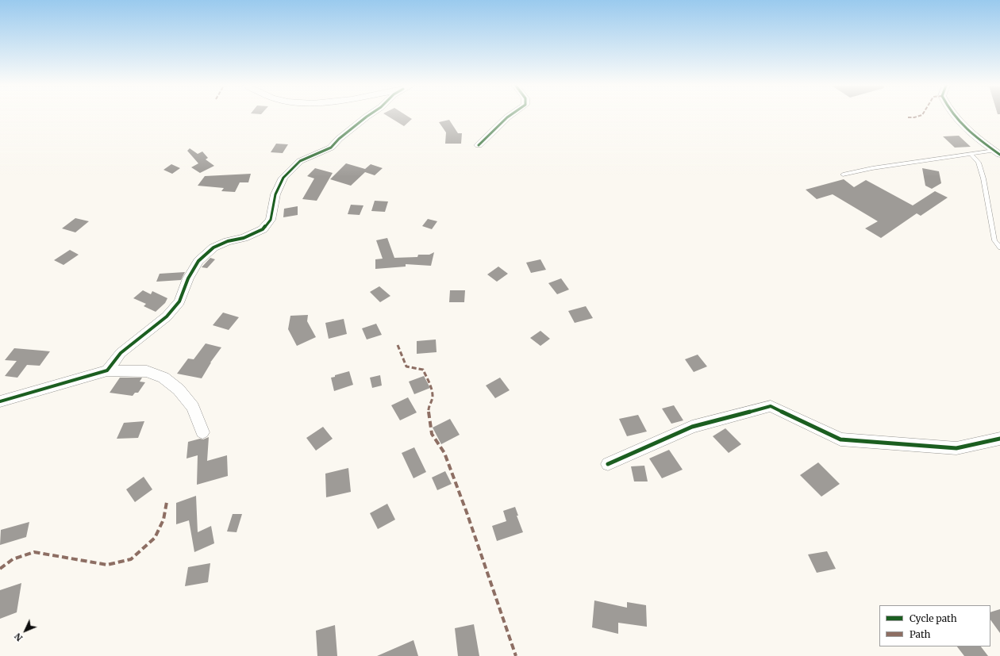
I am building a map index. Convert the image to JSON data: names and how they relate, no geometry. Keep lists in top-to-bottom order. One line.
{"legend":["Cycle path","Path"],"north":"bottom left"}
